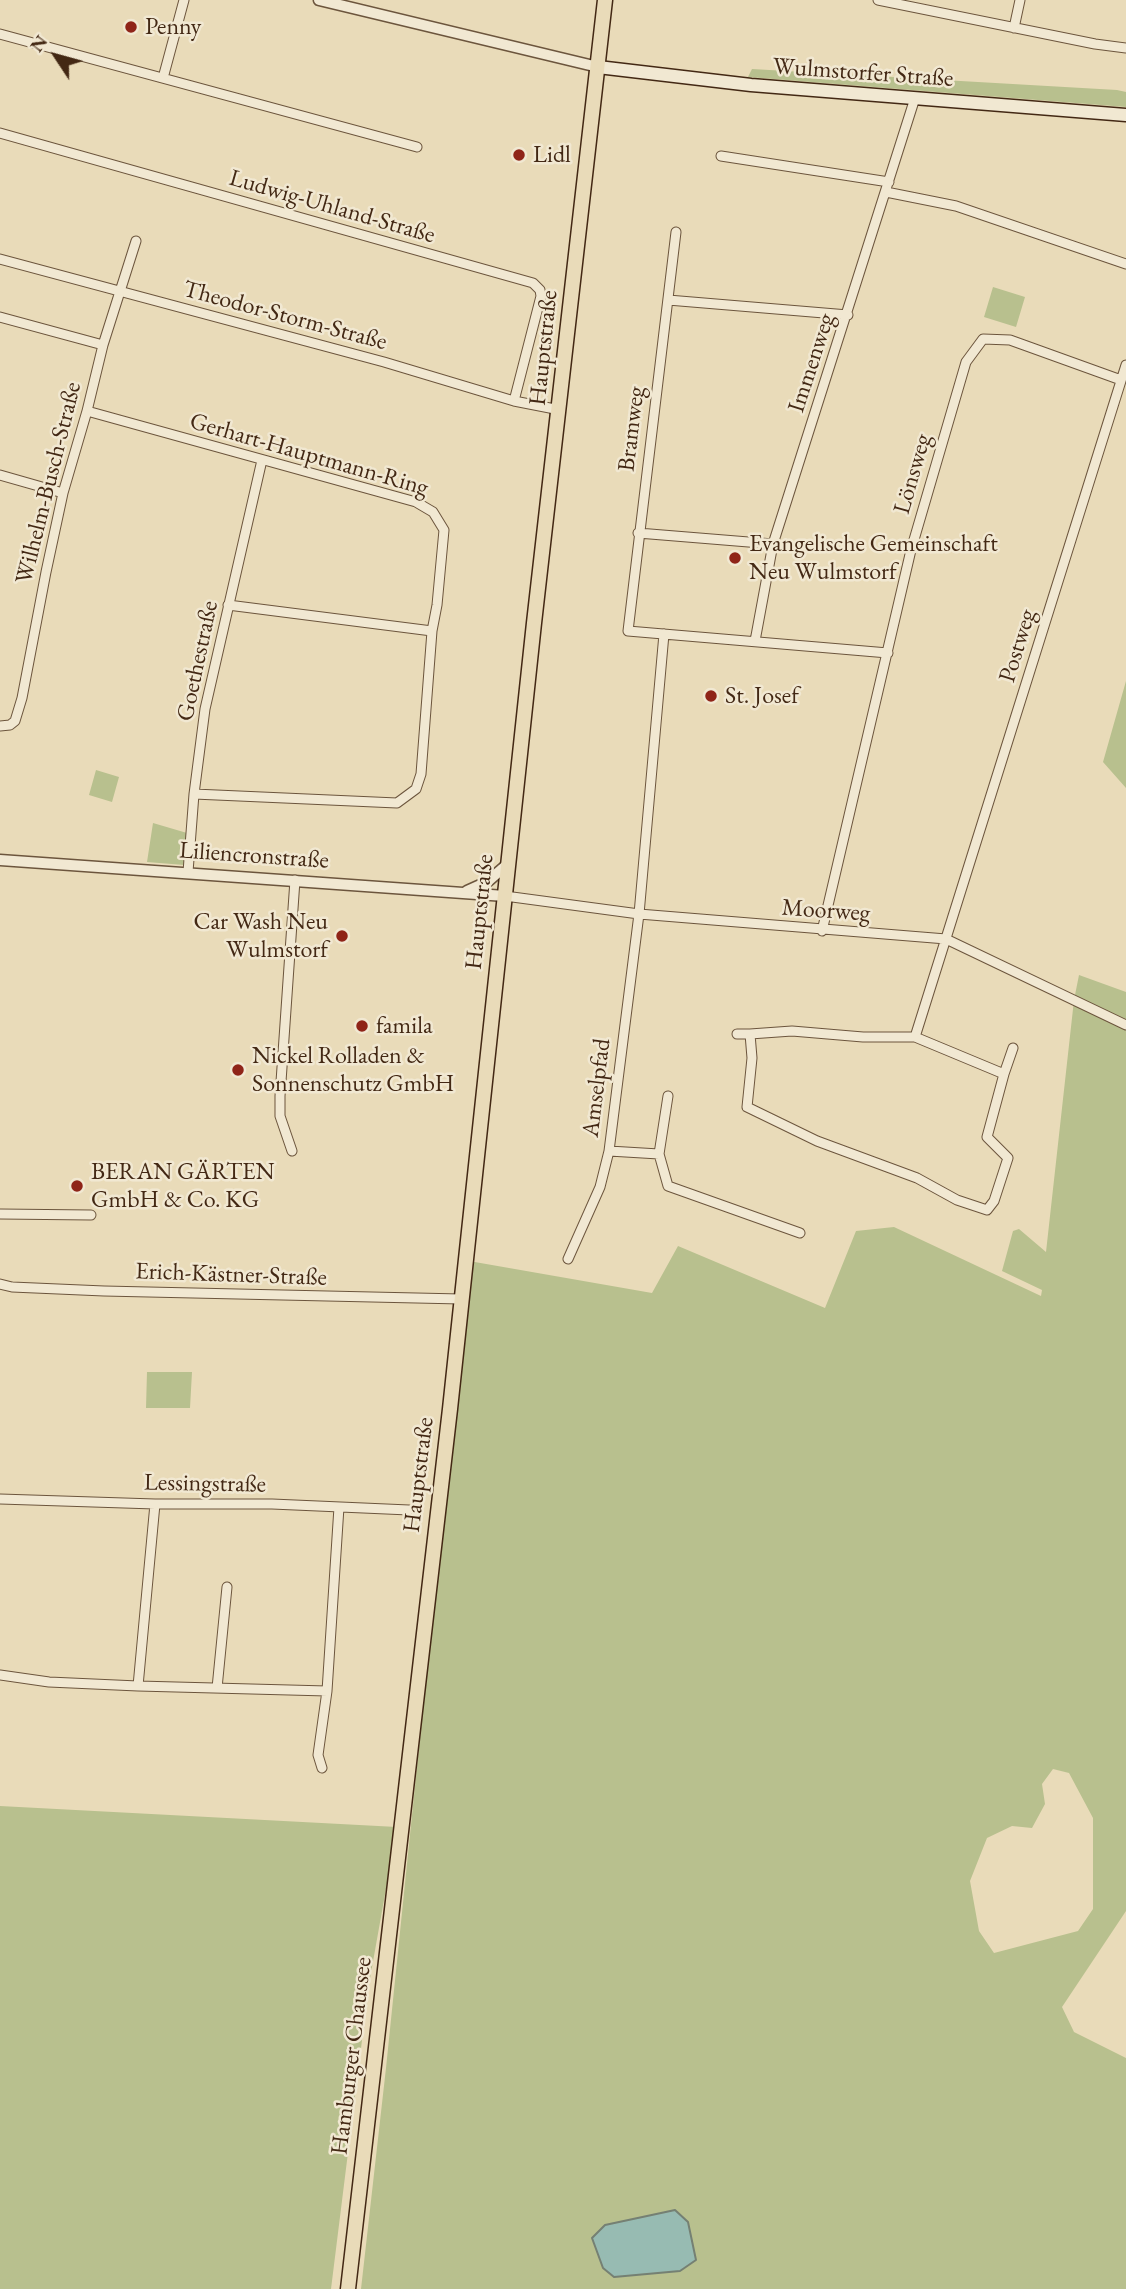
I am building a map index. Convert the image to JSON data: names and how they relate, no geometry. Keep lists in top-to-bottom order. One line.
{"streets":{"main road":["Wulmstorfer Straße","Hauptstraße","Hamburger Chaussee"],"street":["Ludwig-Uhland-Straße","Theodor-Storm-Straße","Immenweg","Bramweg","Gerhart-Hauptmann-Ring","Lönsweg","Wilhelm-Busch-Straße","Postweg","Goethestraße","Liliencronstraße","Moorweg","Amselpfad","Erich-Kästner-Straße","Lessingstraße"]},"crossings":[["Wulmstorfer Straße","Hauptstraße"],["Wulmstorfer Straße","Immenweg"],["Ludwig-Uhland-Straße","Theodor-Storm-Straße"],["Theodor-Storm-Straße","Hauptstraße"],["Theodor-Storm-Straße","Wilhelm-Busch-Straße"],["Hauptstraße","Liliencronstraße"],["Hauptstraße","Moorweg"],["Hauptstraße","Erich-Kästner-Straße"],["Hauptstraße","Hamburger Chaussee"],["Bramweg","Amselpfad"],["Gerhart-Hauptmann-Ring","Wilhelm-Busch-Straße"],["Gerhart-Hauptmann-Ring","Goethestraße"],["Lönsweg","Postweg"],["Lönsweg","Moorweg"],["Postweg","Moorweg"],["Goethestraße","Liliencronstraße"],["Liliencronstraße","Moorweg"],["Moorweg","Amselpfad"]],"places":["Penny","Lidl","Evangelische Gemeinschaft Neu Wulmstorf","St. Josef","Car Wash Neu Wulmstorf","famila","Nickel Rolladen & Sonnenschutz GmbH","BERAN GÄRTEN GmbH & Co. KG"],"north":"top left"}
